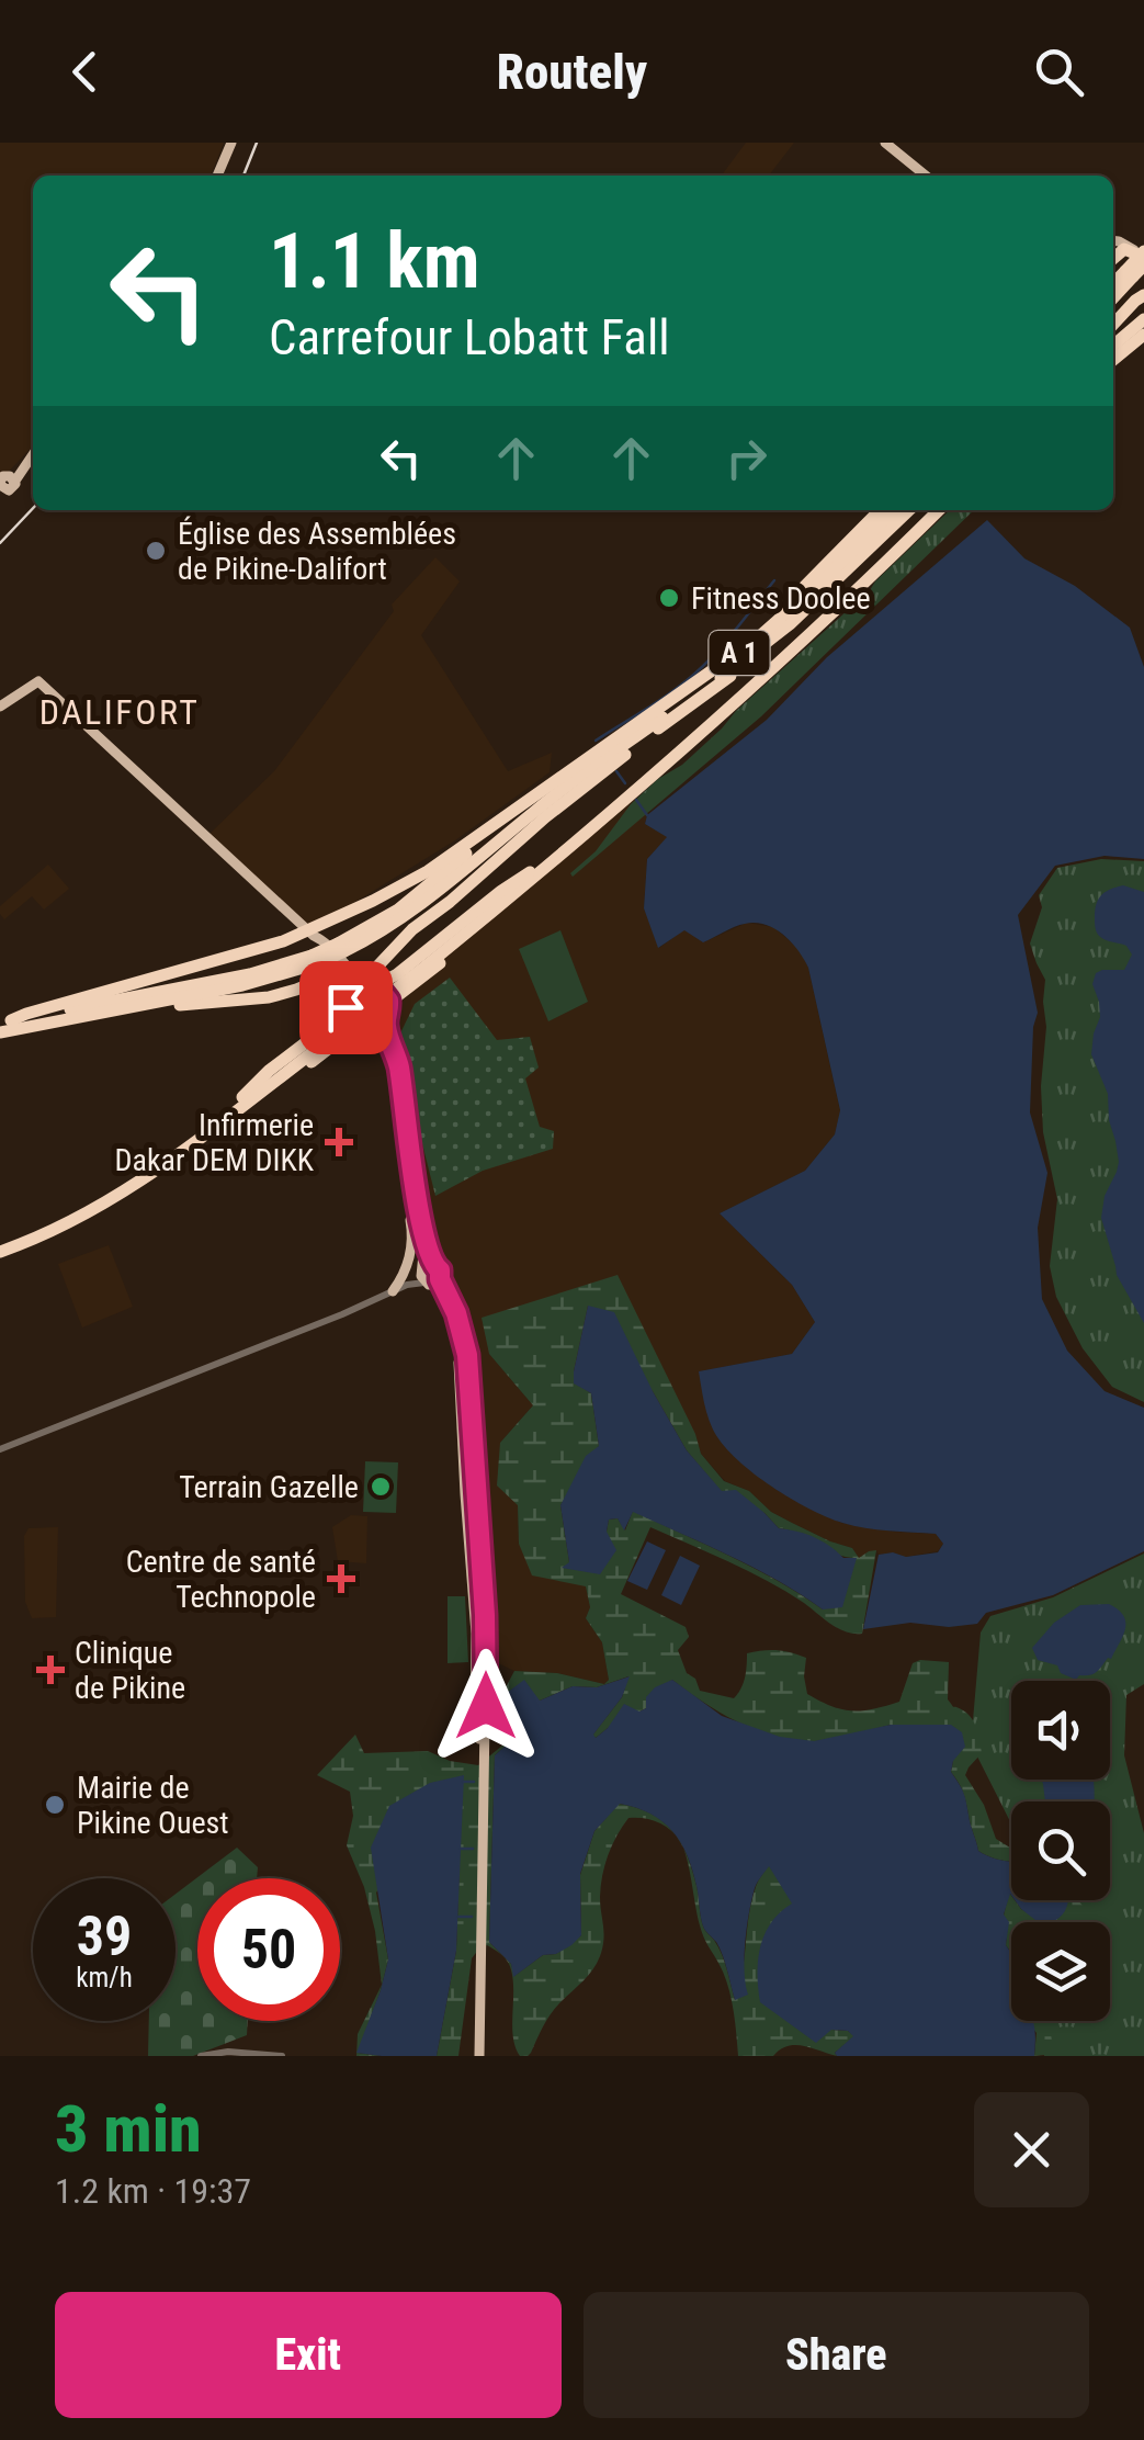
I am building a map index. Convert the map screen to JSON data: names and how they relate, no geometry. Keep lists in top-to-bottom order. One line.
{"streets":{"highway":["A 1"]},"districts":["DALIFORT"],"places":{"other":["Église des Assemblées de Pikine-Dalifort","Fitness Doolee","Terrain Gazelle","Mairie de Pikine Ouest"],"health":["Infirmerie Dakar DEM DIKK","Centre de santé Technopole","Clinique de Pikine"]},"page":{"header":"Routely","turn":["1.1 km","Carrefour Lobatt Fall"],"speed":"39 km/h","limit":"50","heading":["3 min","1.2 km · 19:37"],"buttons":["Exit","Share"]}}
